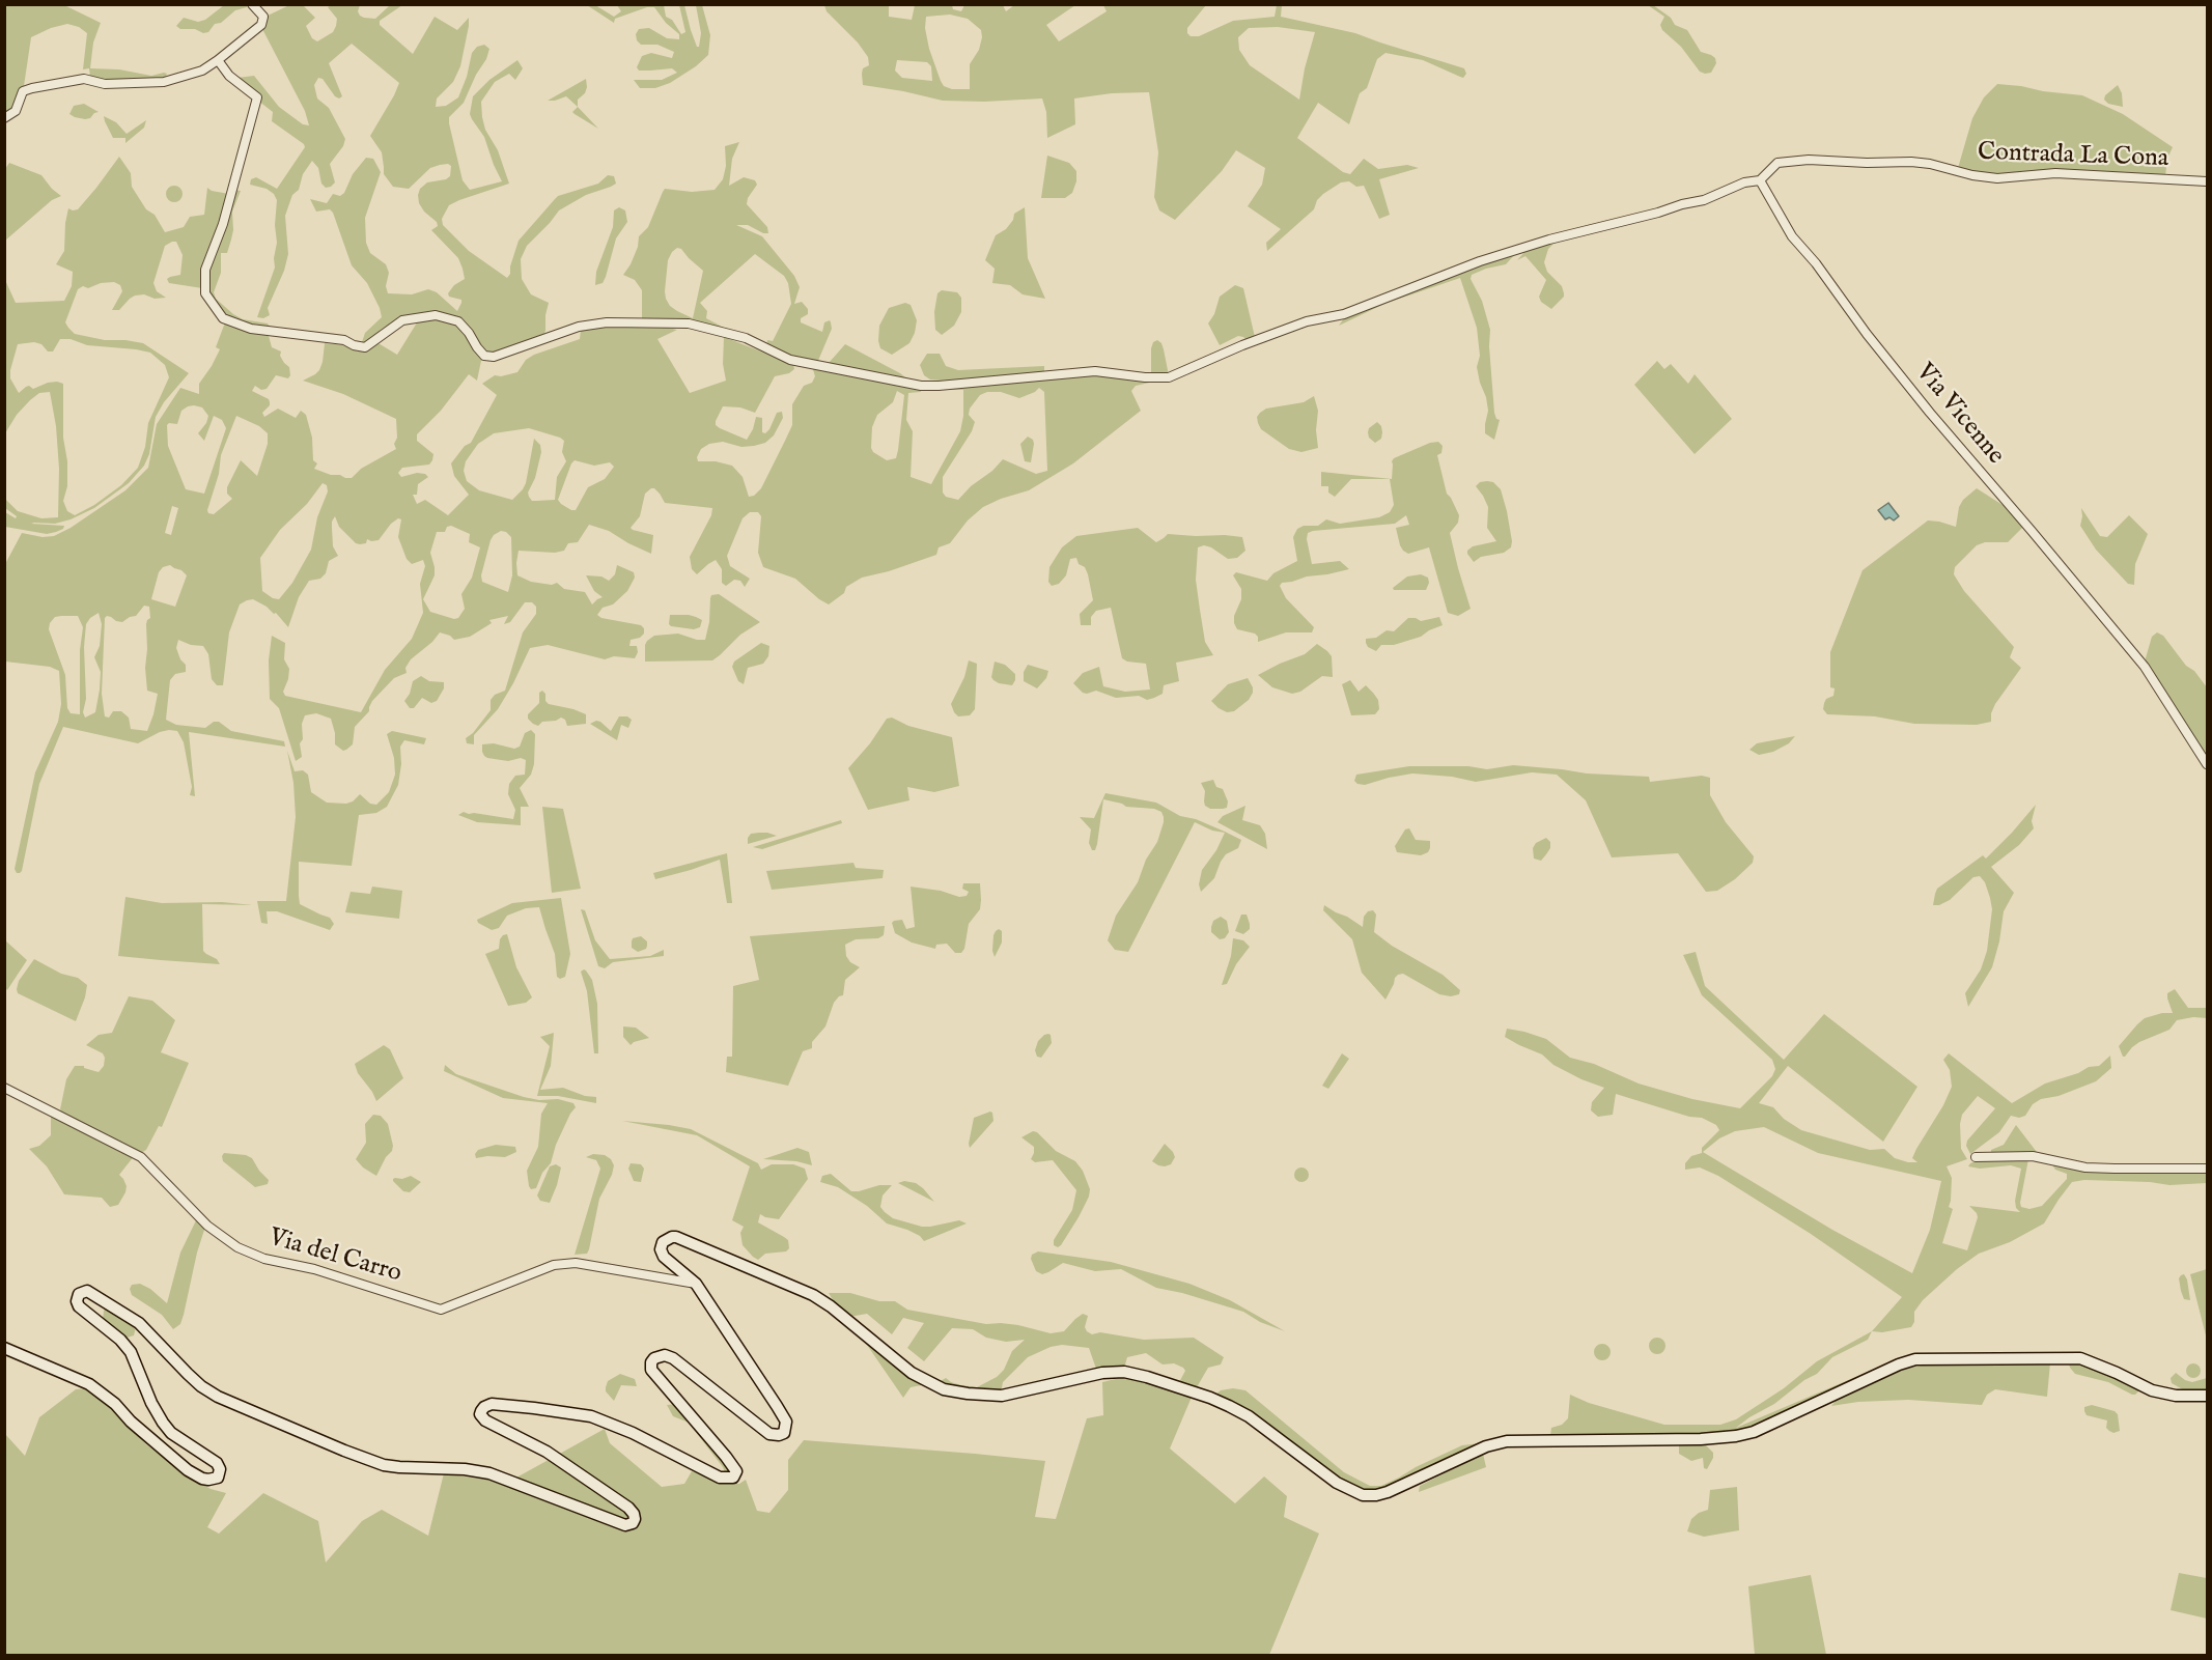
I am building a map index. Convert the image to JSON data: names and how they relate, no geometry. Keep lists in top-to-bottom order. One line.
{"streets":{"street":["Contrada La Cona","Via Vicenne","Via del Carro"]},"crossings":[["Contrada La Cona","Via Vicenne"]]}
